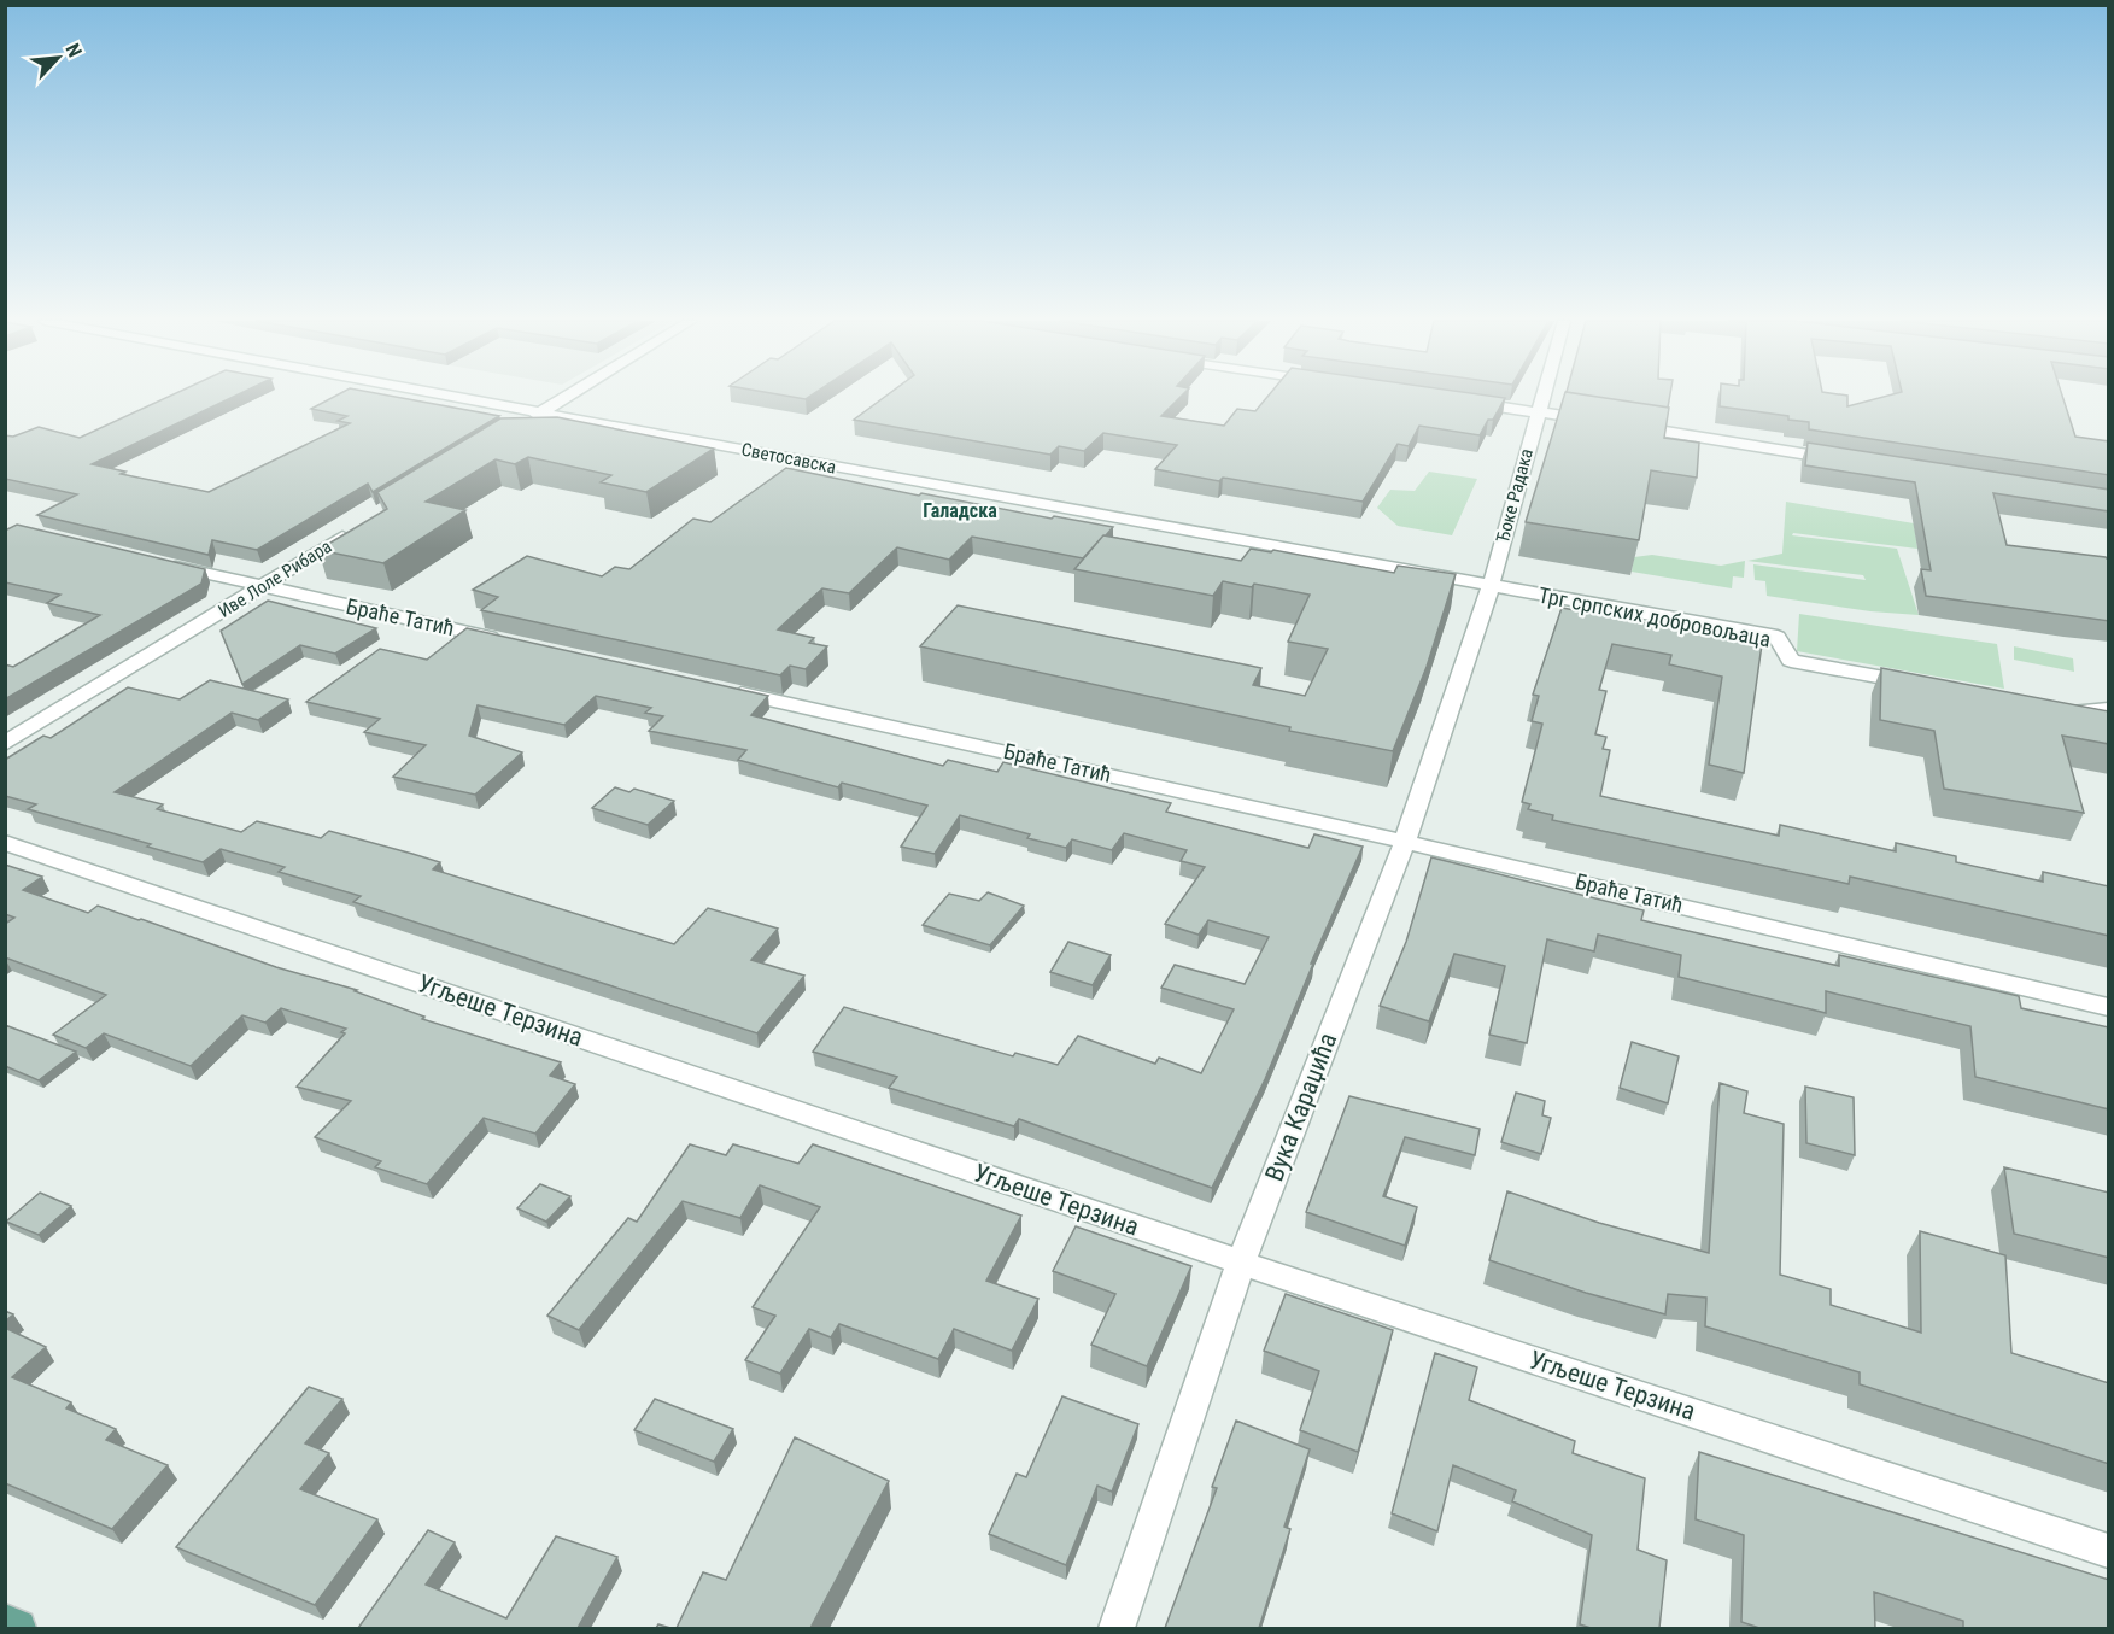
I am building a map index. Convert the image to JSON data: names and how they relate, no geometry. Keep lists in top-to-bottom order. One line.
{"streets":{"street":["Светосавска","Ђоке Радака","Иве Лоле Рибара","Браће Татић","Трг српских добровољаца","Угљеше Терзина","Вука Караџића"]},"crossings":[["Светосавска","Ђоке Радака"],["Светосавска","Трг српских добровољаца"],["Светосавска","Вука Караџића"],["Ђоке Радака","Трг српских добровољаца"],["Ђоке Радака","Вука Караџића"],["Иве Лоле Рибара","Браће Татић"],["Браће Татић","Вука Караџића"],["Трг српских добровољаца","Вука Караџића"],["Угљеше Терзина","Вука Караџића"]],"districts":["Галадска"],"north":"top right"}
